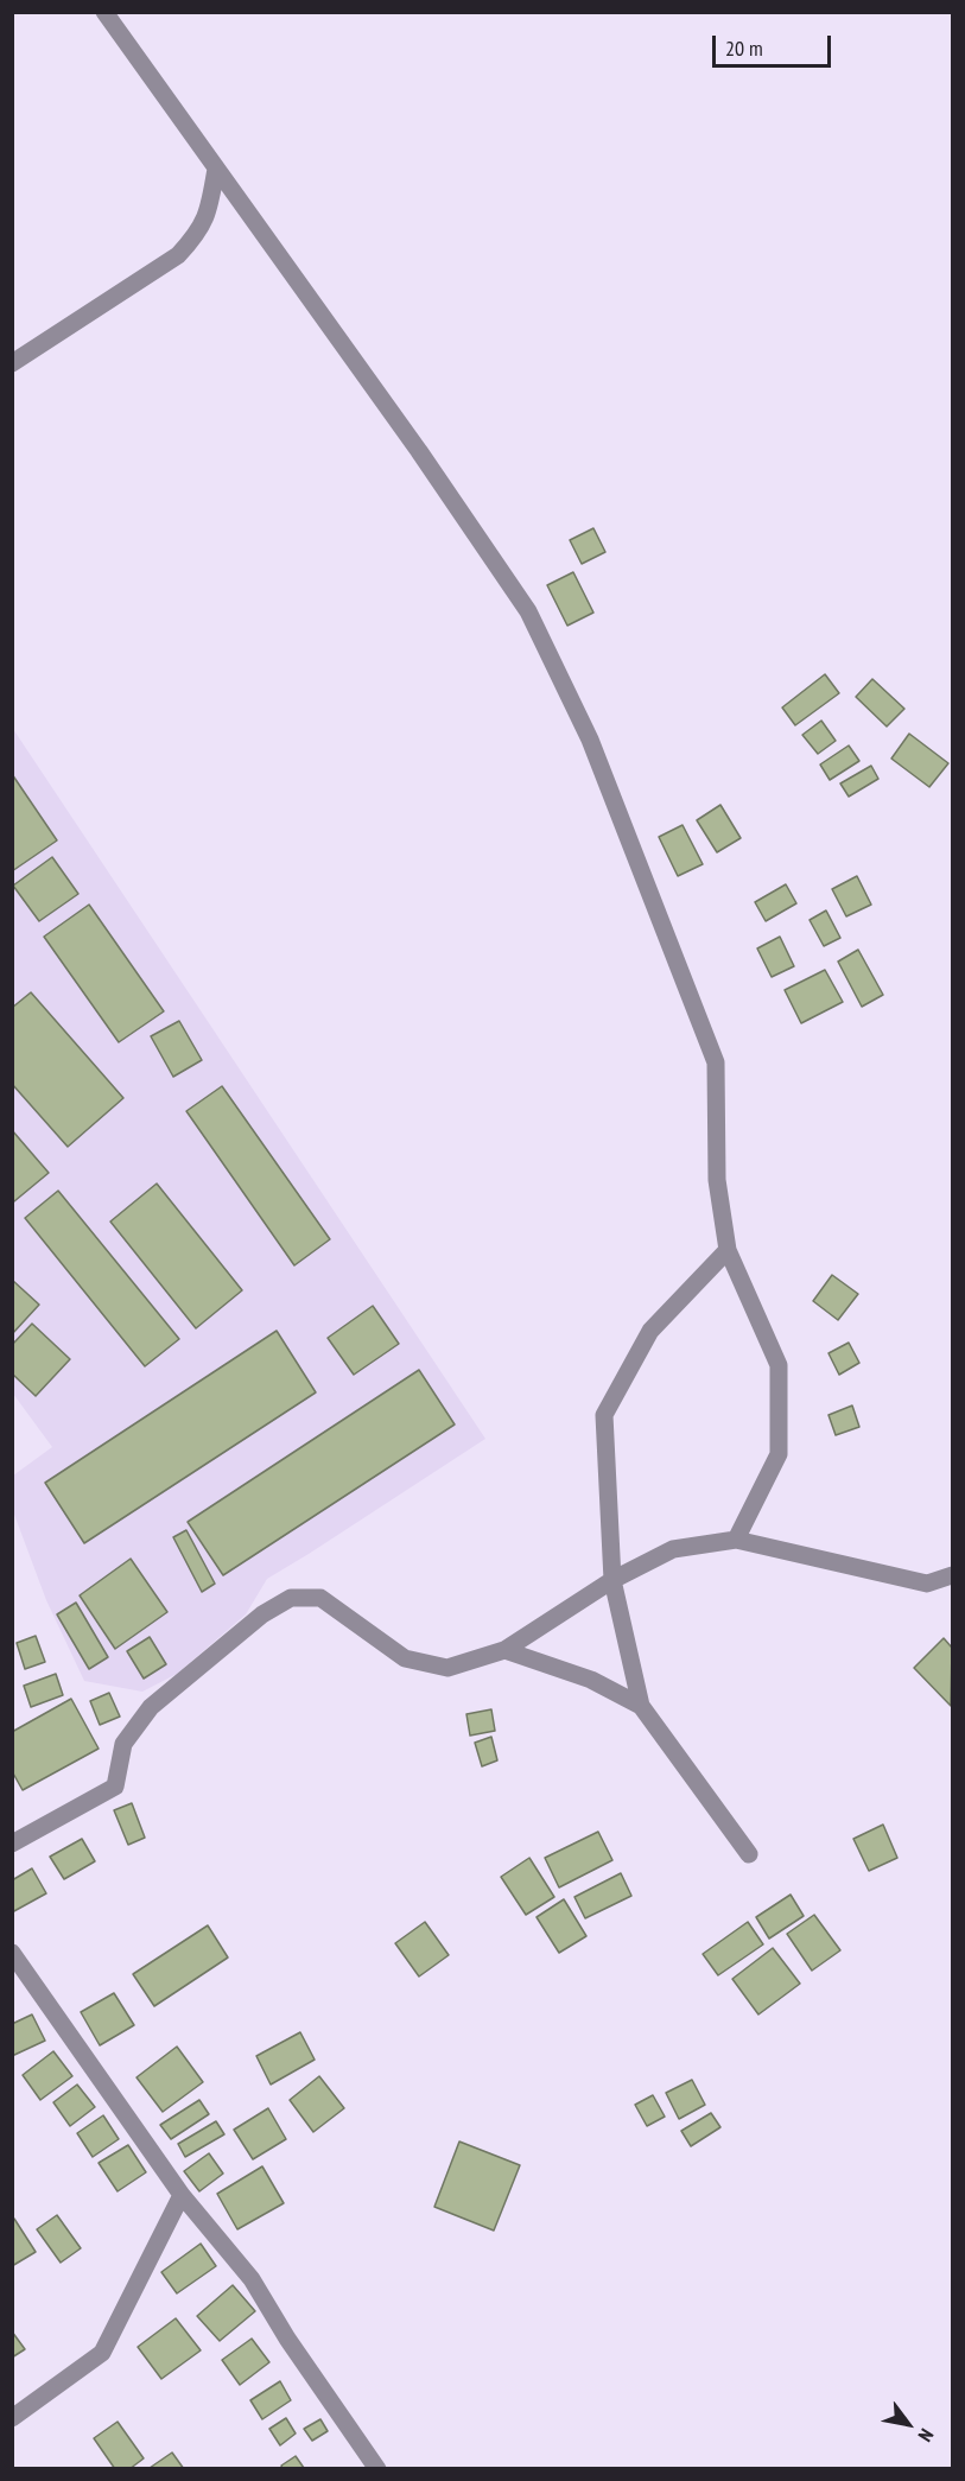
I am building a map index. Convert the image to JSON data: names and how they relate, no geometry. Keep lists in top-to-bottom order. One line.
{"scale_bar":"20 m","north":"bottom right"}
